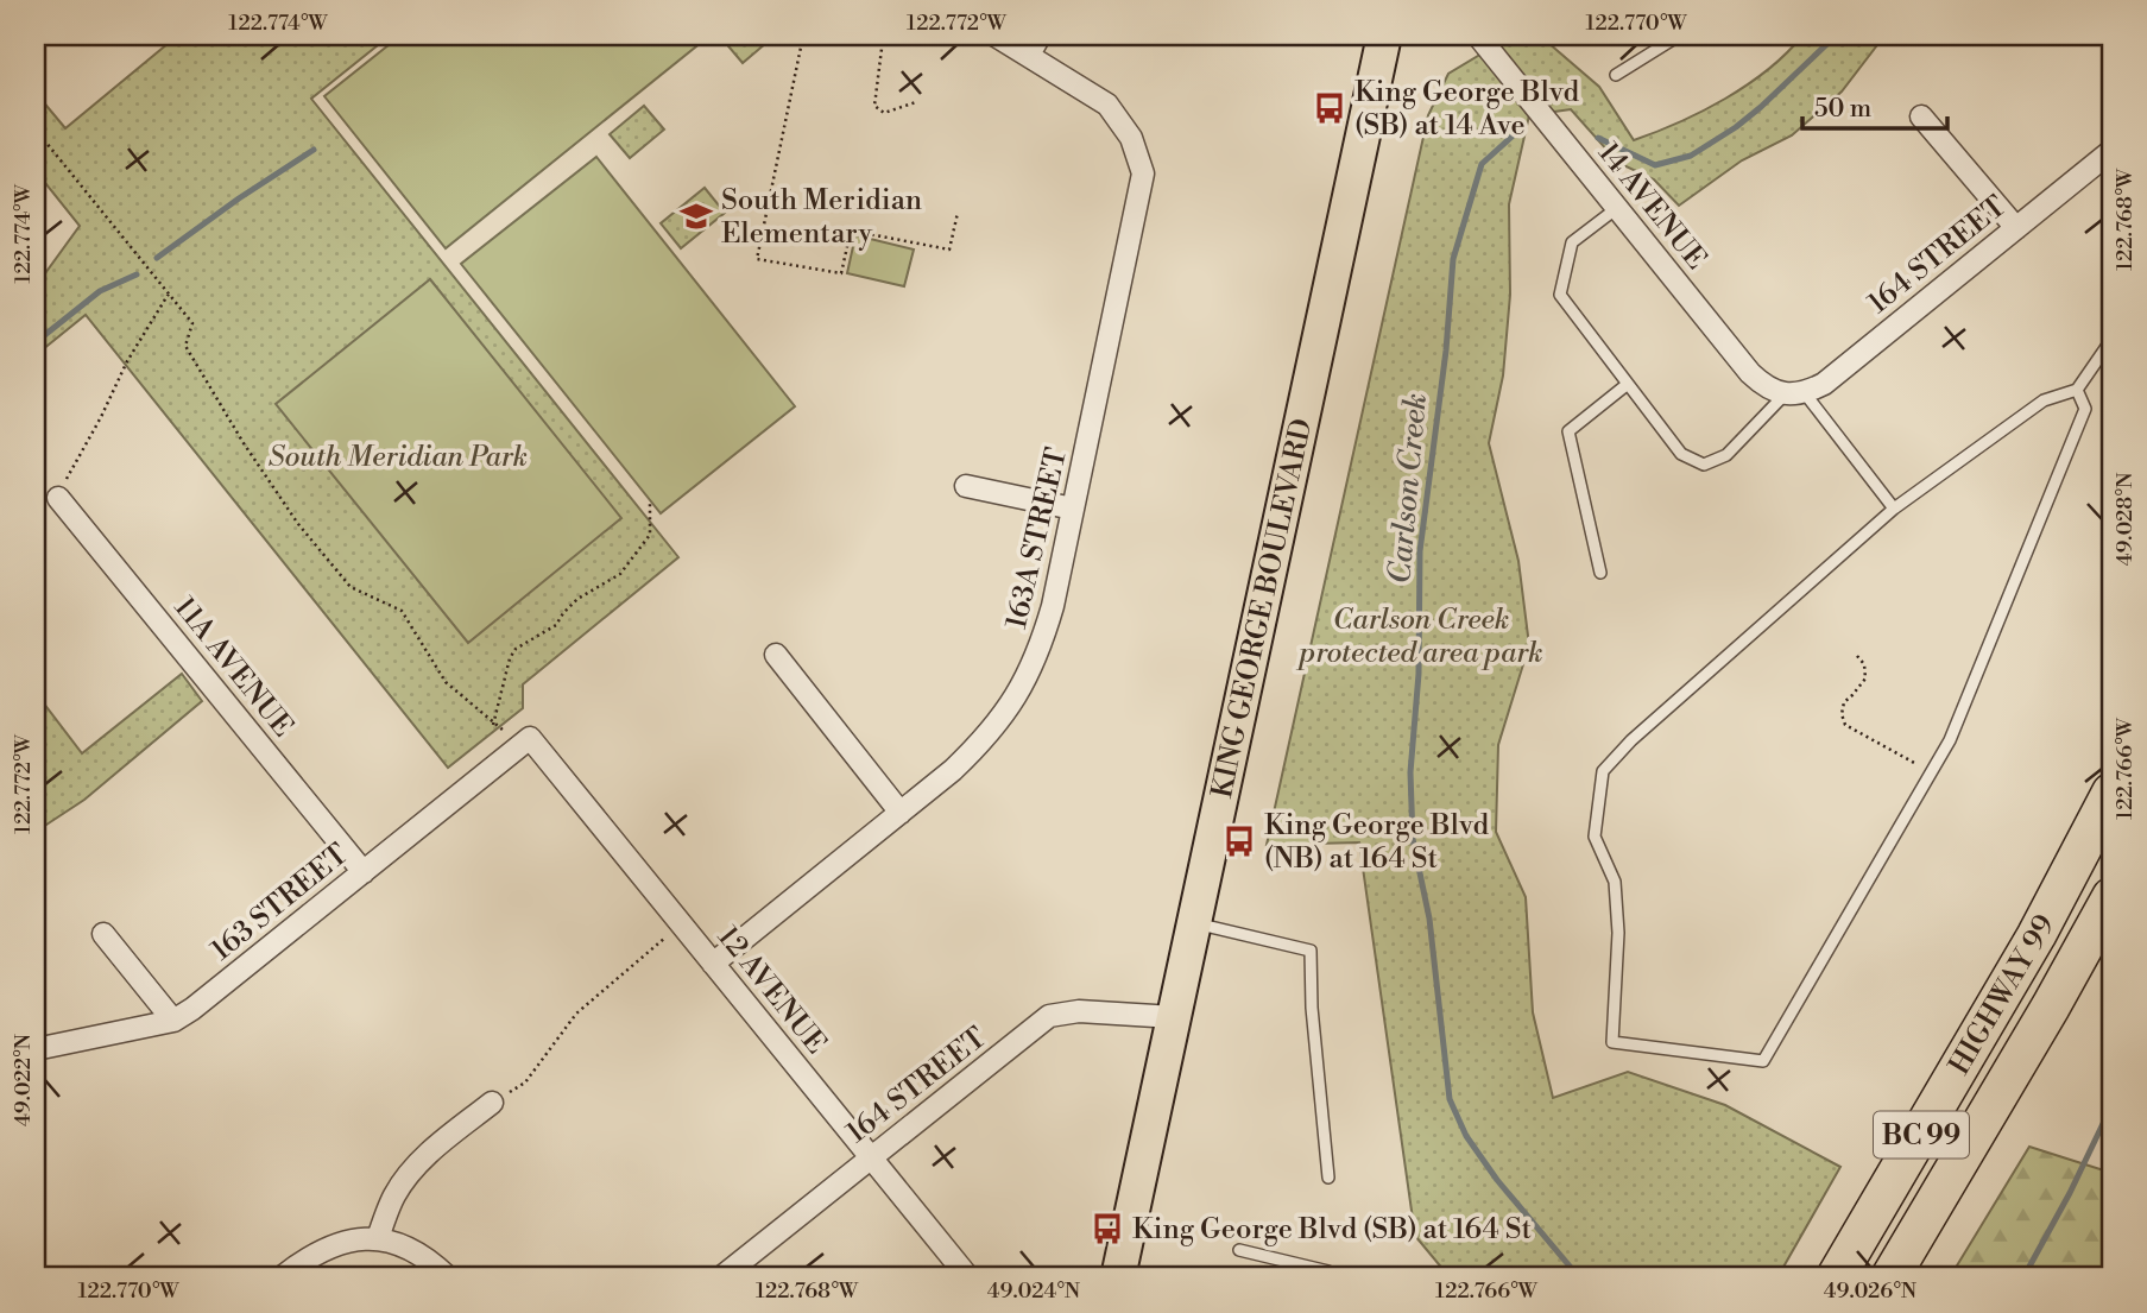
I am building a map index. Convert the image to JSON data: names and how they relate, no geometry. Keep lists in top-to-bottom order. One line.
{"streets":{"highway":["HIGHWAY 99","BC 99"],"main road":["KING GEORGE BOULEVARD"],"street":["14 AVENUE","164 STREET","163A STREET","11A AVENUE","163 STREET","12 AVENUE"]},"crossings":[["14 AVENUE","164 STREET"],["164 STREET","KING GEORGE BOULEVARD"],["164 STREET","12 AVENUE"],["163A STREET","12 AVENUE"],["11A AVENUE","163 STREET"],["163 STREET","12 AVENUE"]],"water":["Carlson Creek"],"parks":["South Meridian Park","Carlson Creek protected area park"],"places":{"bus stop":["King George Blvd (SB) at 14 Ave","King George Blvd (NB) at 164 St","King George Blvd (SB) at 164 St"],"school or university":["South Meridian Elementary"]},"scale_bar":"50 m","coordinates":["122.774°W","122.772°W","122.770°W","122.768°W","49.028°N","122.766°W","49.022°N","49.024°N","49.026°N"]}
